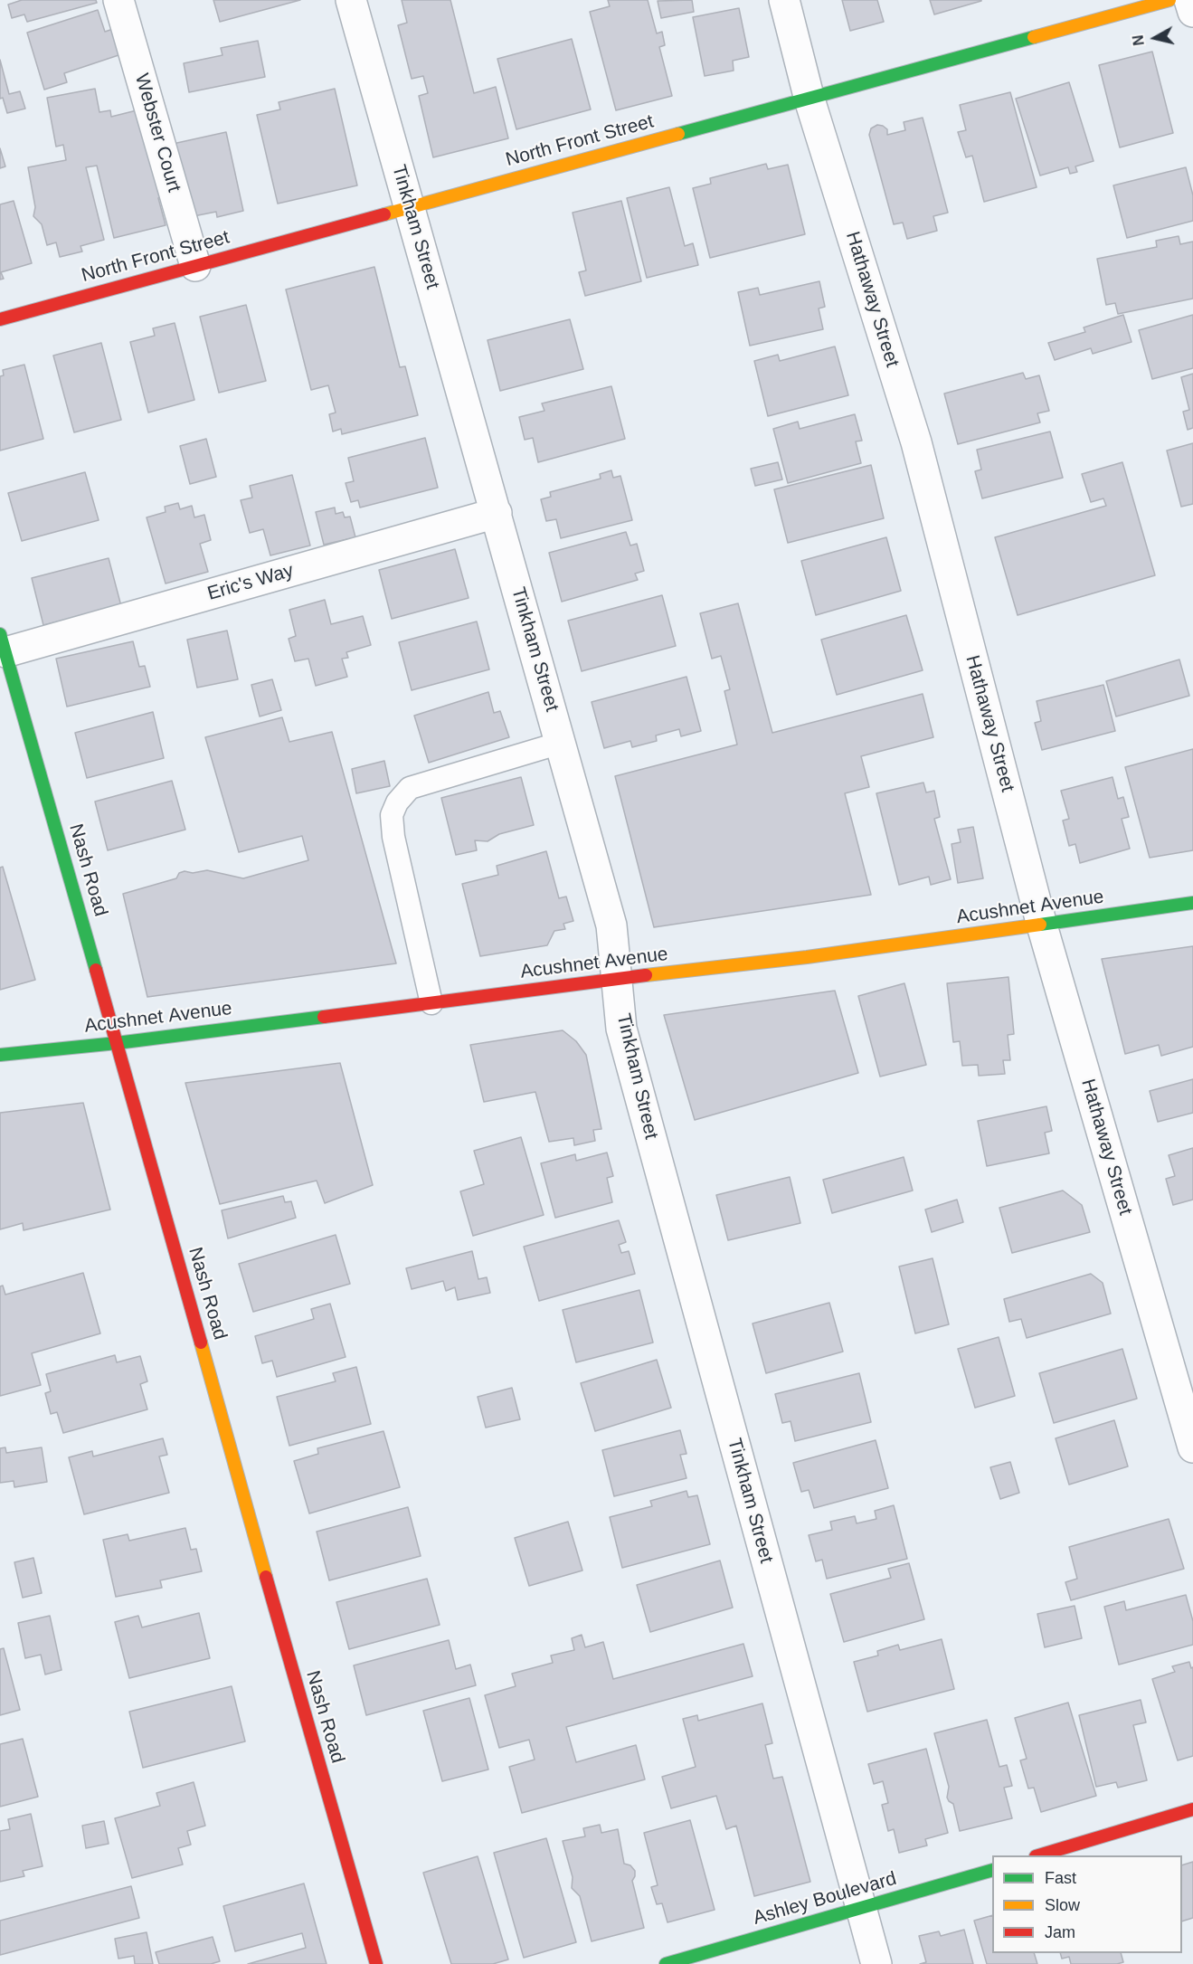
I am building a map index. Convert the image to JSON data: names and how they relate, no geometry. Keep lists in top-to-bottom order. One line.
{"streets":{"main road":["North Front Street","Nash Road","Acushnet Avenue","Ashley Boulevard"],"street":["Webster Court","Tinkham Street","Hathaway Street","Eric's Way"]},"crossings":[["Webster Court","North Front Street"],["North Front Street","Tinkham Street"],["North Front Street","Hathaway Street"],["Tinkham Street","Eric's Way"],["Tinkham Street","Acushnet Avenue"],["Tinkham Street","Ashley Boulevard"],["Hathaway Street","Acushnet Avenue"],["Eric's Way","Nash Road"],["Nash Road","Acushnet Avenue"]],"legend":["Fast","Slow","Jam"],"north":"left"}
